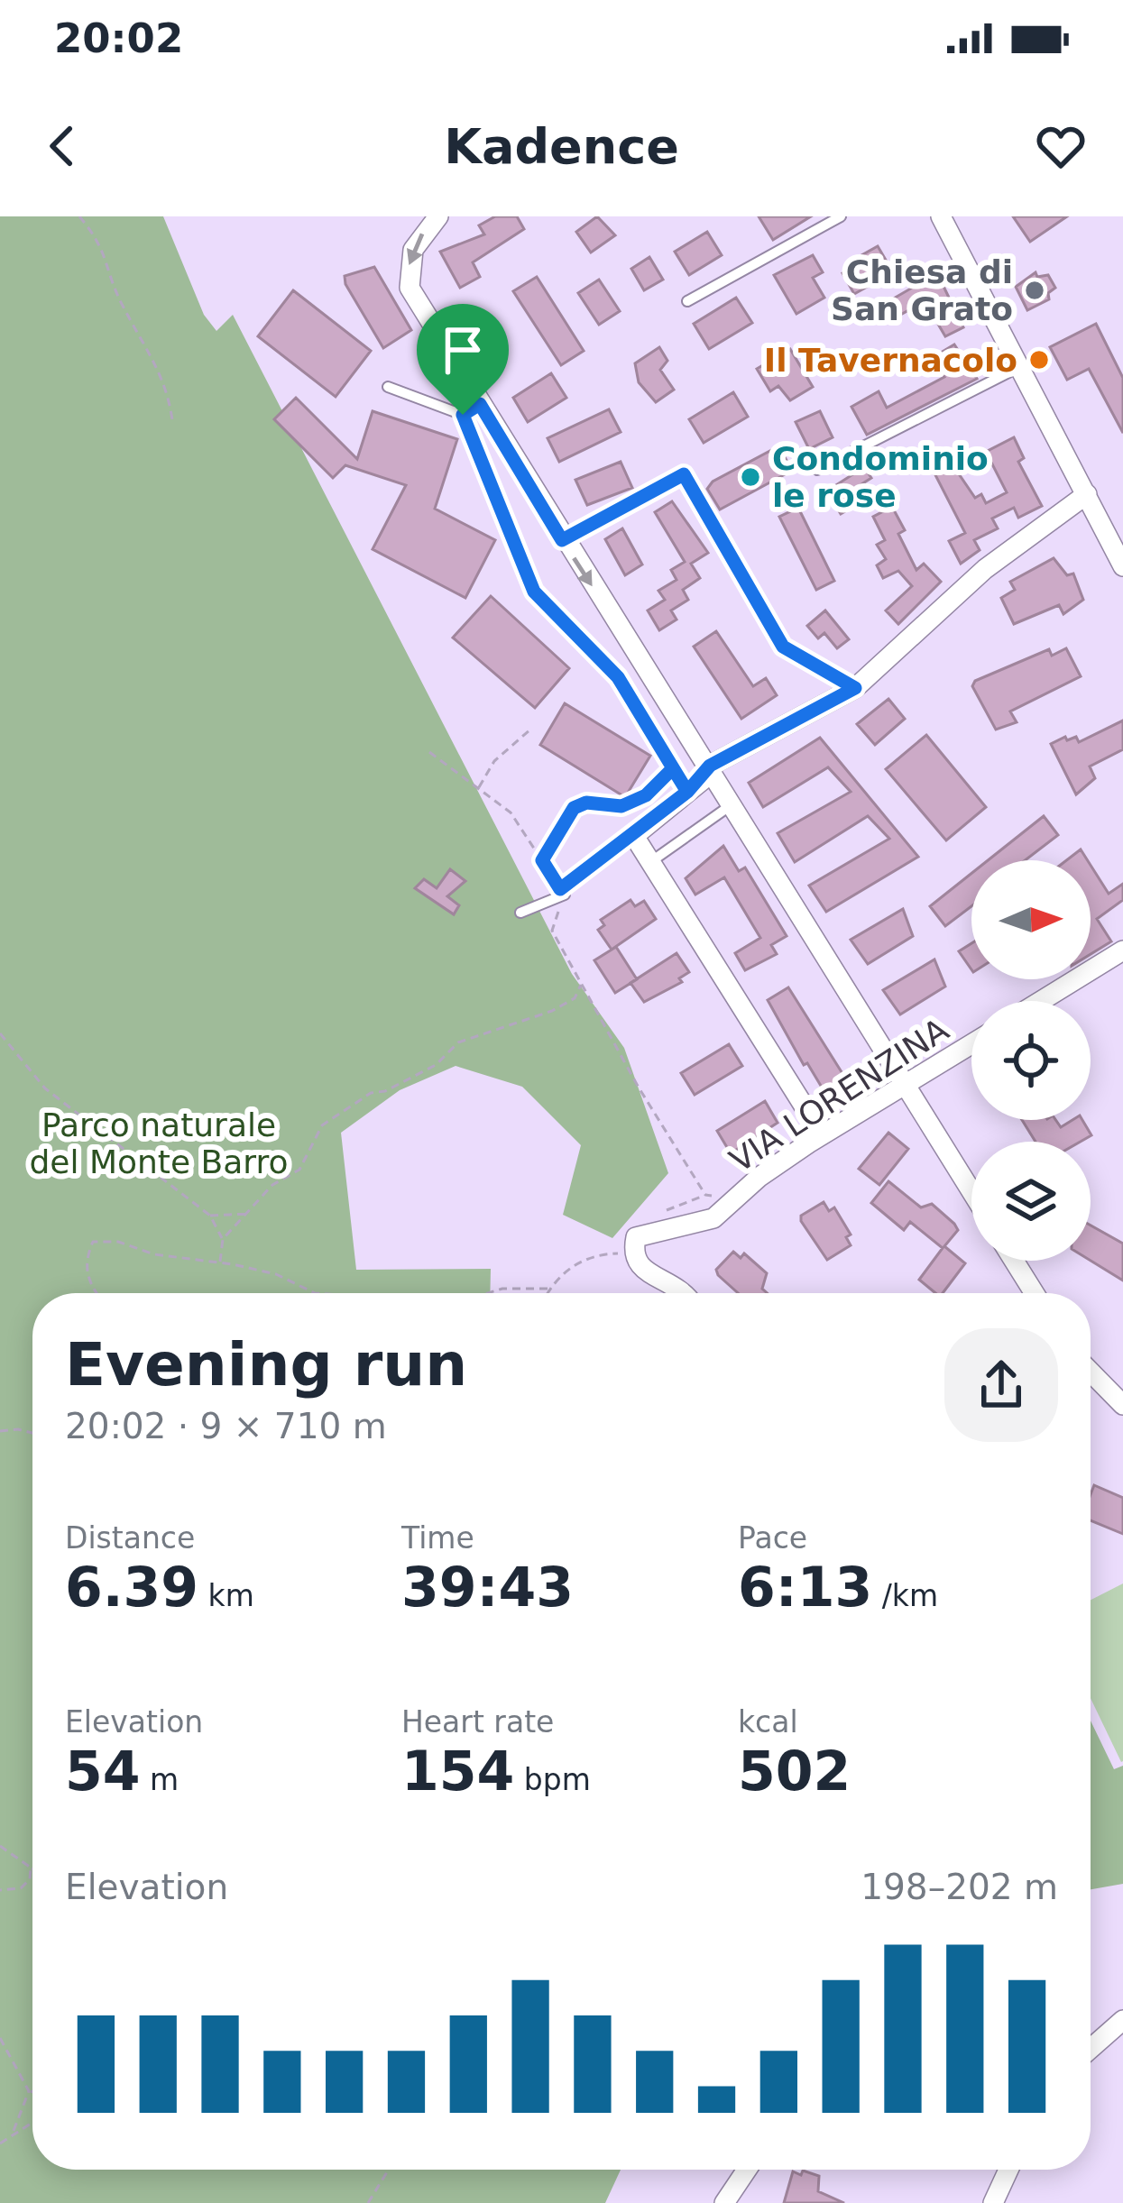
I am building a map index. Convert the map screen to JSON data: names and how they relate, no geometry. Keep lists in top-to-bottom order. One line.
{"streets":{"street":["VIA LORENZINA"]},"parks":["Parco naturale del Monte Barro"],"places":["Chiesa di San Grato","Il Tavernacolo","Condominio le rose"],"north":"right","page":{"status":"20:02","header":"Kadence","heading":["Evening run","20:02 · 9 × 710 m"],"stats":[["Distance","6.39 km"],["Time","39:43"],["Pace","6:13 /km"],["Elevation","54 m"],["Heart rate","154 bpm"],["kcal","502"]],"chart":["Elevation","198–202 m"]}}
